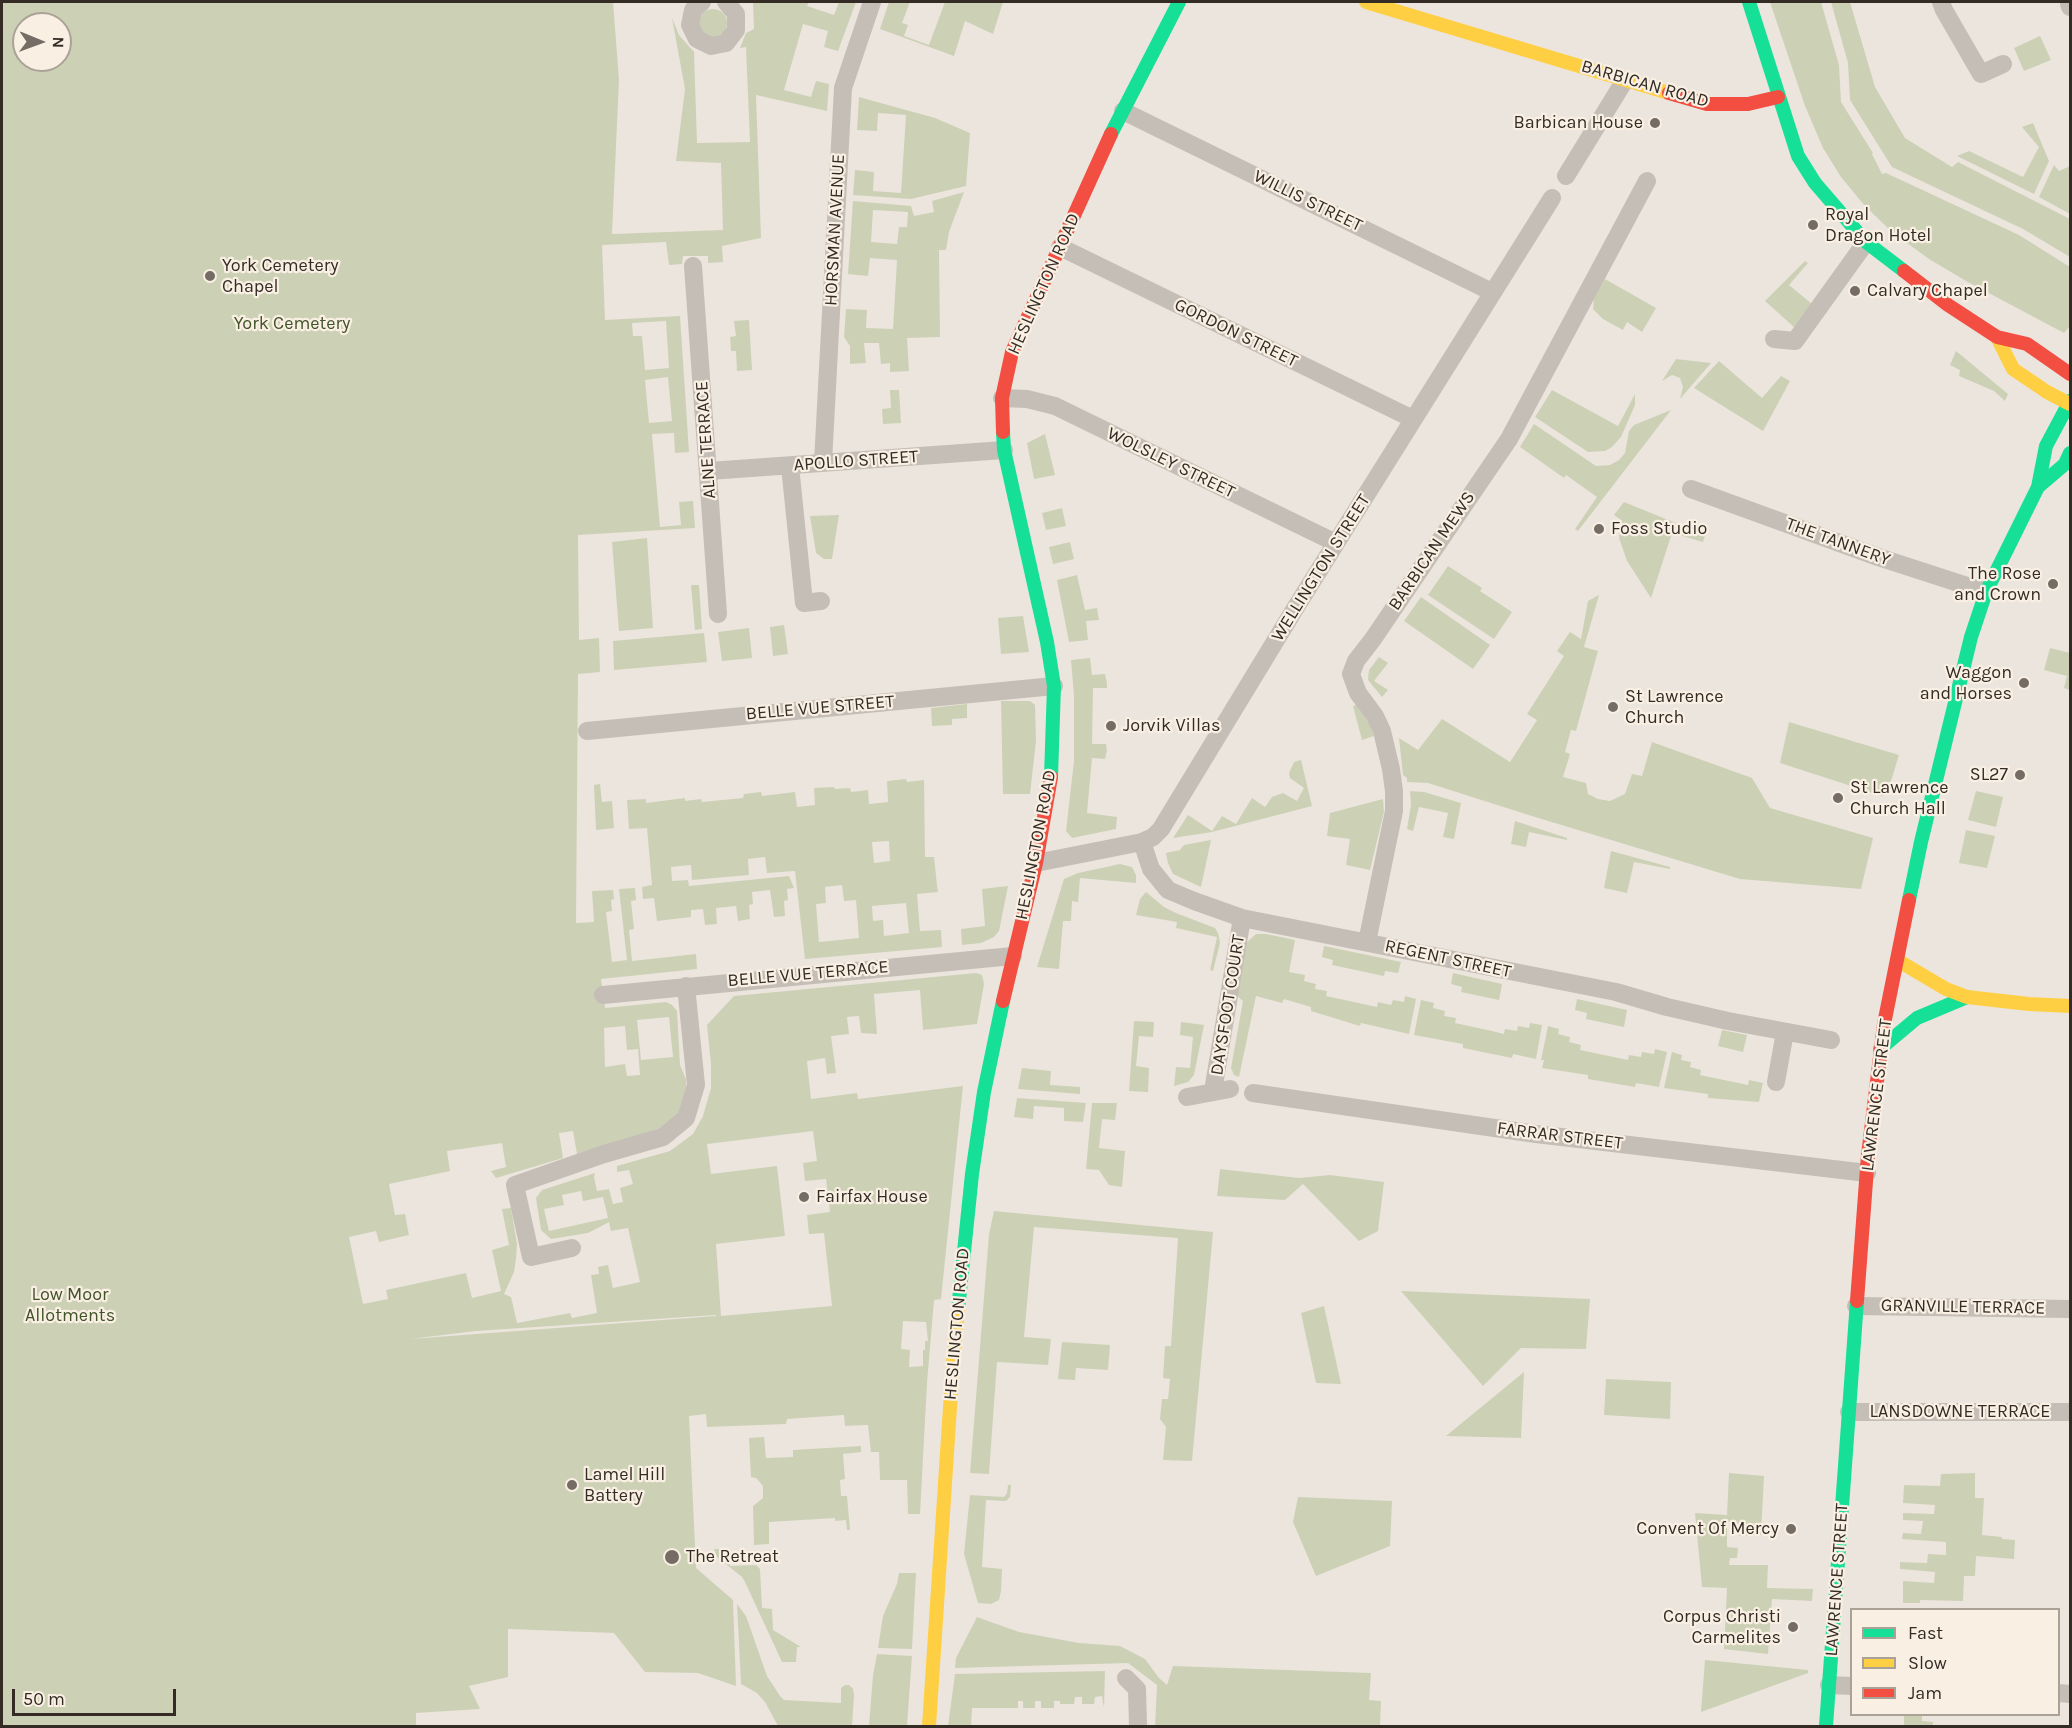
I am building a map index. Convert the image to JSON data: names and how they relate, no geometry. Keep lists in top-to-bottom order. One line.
{"streets":{"main road":["BARBICAN ROAD","HESLINGTON ROAD","LAWRENCE STREET"],"street":["WILLIS STREET","HORSMAN AVENUE","GORDON STREET","ALNE TERRACE","APOLLO STREET","WOLSLEY STREET","THE TANNERY","BARBICAN MEWS","WELLINGTON STREET","BELLE VUE STREET","REGENT STREET","BELLE VUE TERRACE","DAYSFOOT COURT","FARRAR STREET","GRANVILLE TERRACE","LANSDOWNE TERRACE"]},"crossings":[["WILLIS STREET","HESLINGTON ROAD"],["WILLIS STREET","WELLINGTON STREET"],["HORSMAN AVENUE","APOLLO STREET"],["HESLINGTON ROAD","GORDON STREET"],["HESLINGTON ROAD","APOLLO STREET"],["HESLINGTON ROAD","WOLSLEY STREET"],["HESLINGTON ROAD","WELLINGTON STREET"],["HESLINGTON ROAD","BELLE VUE STREET"],["HESLINGTON ROAD","BELLE VUE TERRACE"],["GORDON STREET","WELLINGTON STREET"],["ALNE TERRACE","APOLLO STREET"],["WOLSLEY STREET","WELLINGTON STREET"],["THE TANNERY","LAWRENCE STREET"],["BARBICAN MEWS","REGENT STREET"],["WELLINGTON STREET","REGENT STREET"],["REGENT STREET","DAYSFOOT COURT"],["LAWRENCE STREET","FARRAR STREET"],["LAWRENCE STREET","GRANVILLE TERRACE"],["LAWRENCE STREET","LANSDOWNE TERRACE"]],"parks":["York Cemetery","Low Moor Allotments"],"places":["Barbican House","Royal Dragon Hotel","York Cemetery Chapel","Calvary Chapel","Foss Studio","The Rose and Crown","Waggon and Horses","St Lawrence Church","Jorvik Villas","SL27","St Lawrence Church Hall","Fairfax House","Lamel Hill Battery","Convent Of Mercy","The Retreat","Corpus Christi Carmelites"],"legend":["Fast","Slow","Jam"],"scale_bar":"50 m","north":"right"}
